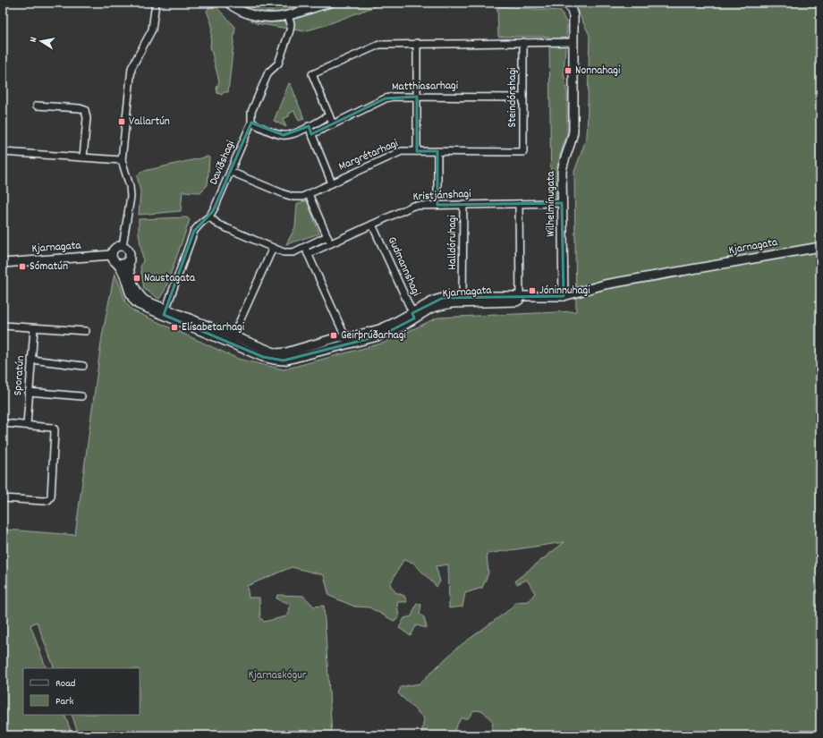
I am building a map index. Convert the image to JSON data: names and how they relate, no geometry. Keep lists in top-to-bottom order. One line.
{"streets":{"street":["Matthiasarhagi","Steindórshagi","Margrétarhagi","Daviðshagi","Kristjánshagi","Wilhelmínugata","Halldóruhagi","Kjarnagata","Gudmannshagi","Sporatún"]},"crossings":[["Matthiasarhagi","Steindórshagi"],["Steindórshagi","Margrétarhagi"],["Margrétarhagi","Daviðshagi"],["Margrétarhagi","Halldóruhagi"],["Daviðshagi","Kjarnagata"],["Kristjánshagi","Wilhelmínugata"],["Kristjánshagi","Halldóruhagi"],["Kristjánshagi","Gudmannshagi"],["Wilhelmínugata","Kjarnagata"],["Halldóruhagi","Kjarnagata"],["Kjarnagata","Gudmannshagi"]],"parks":["Kjarnaskógur"],"places":{"transit":["Nonnahagi","Vallartún","Sómatún","Naustagata","Jóninnuhagi","Elísabetarhagi","Geirþrúðarhagi"]},"legend":["Road","Park"],"north":"left"}
